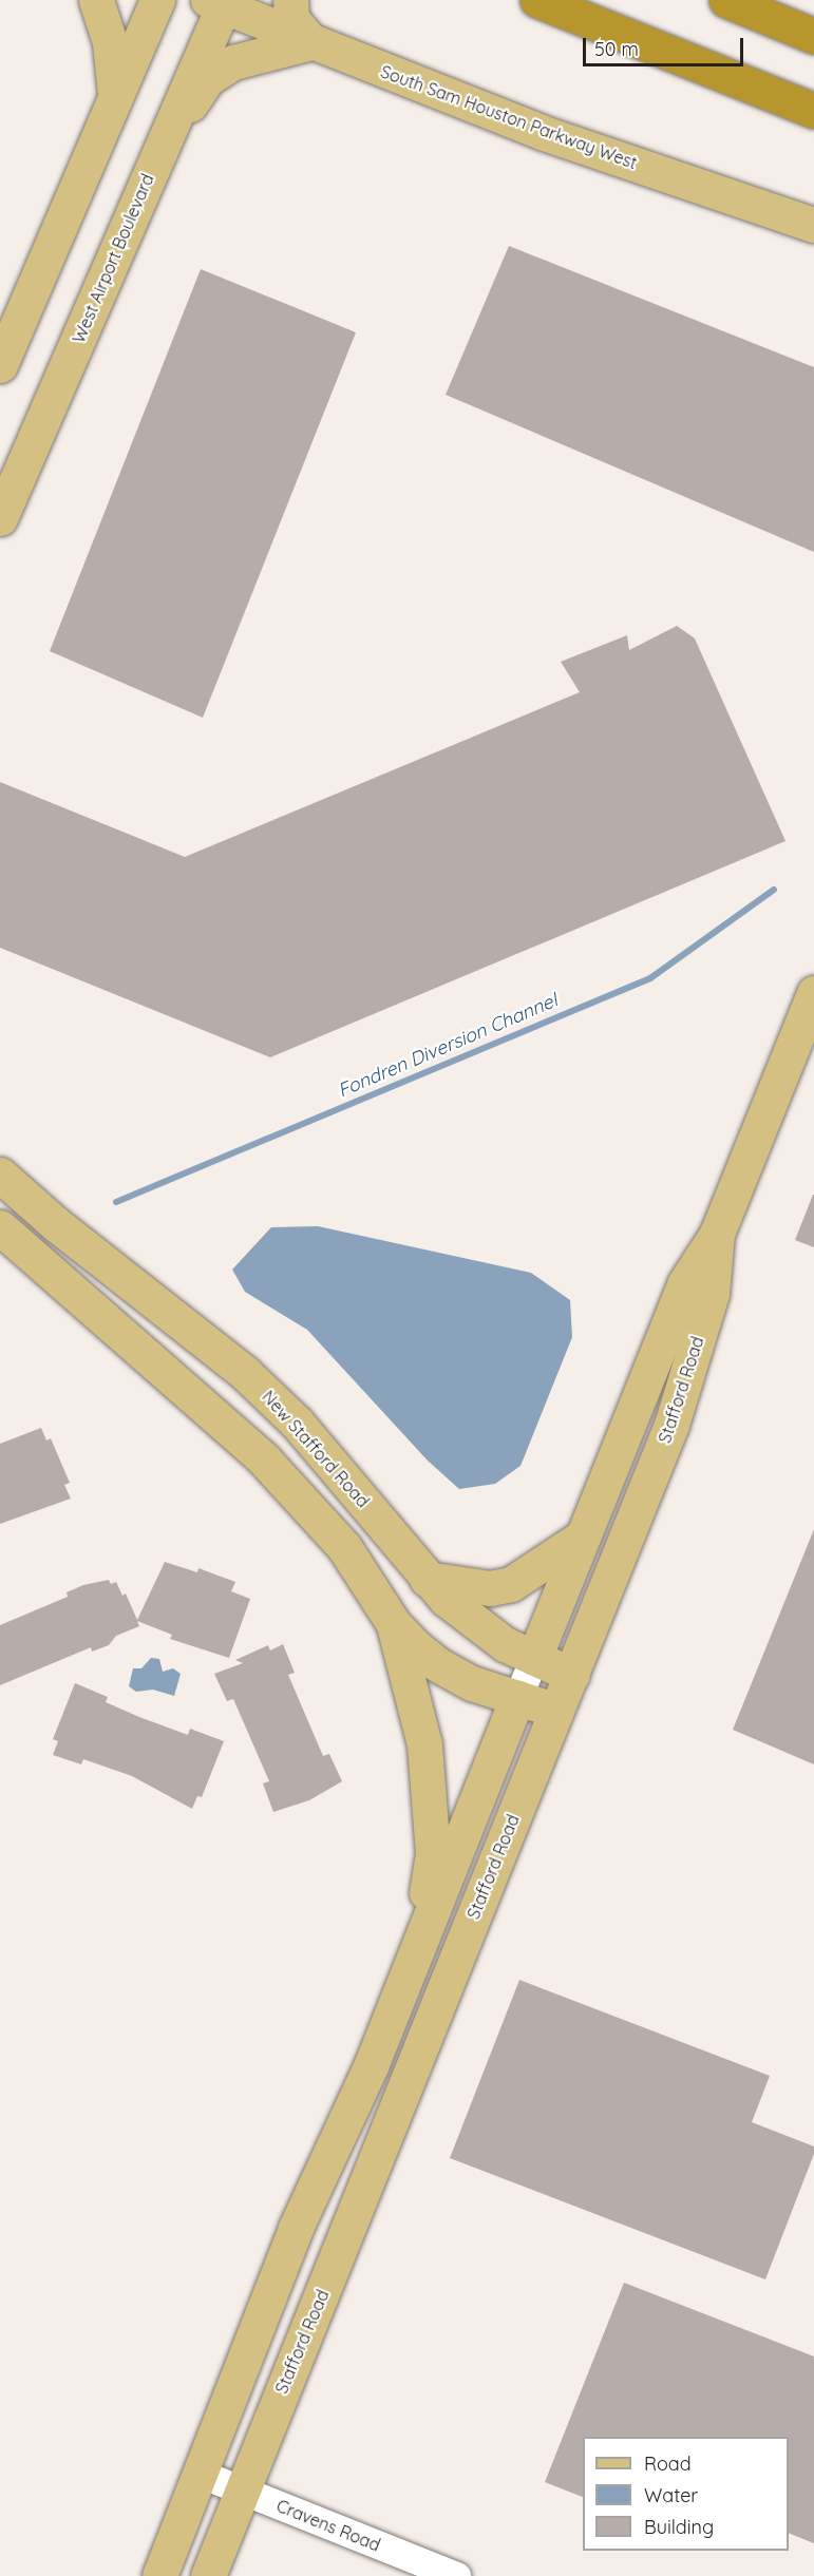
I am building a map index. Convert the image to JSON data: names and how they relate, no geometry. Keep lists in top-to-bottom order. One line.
{"streets":{"main road":["South Sam Houston Parkway West","West Airport Boulevard","Stafford Road","New Stafford Road"],"street":["Cravens Road"]},"crossings":[["South Sam Houston Parkway West","West Airport Boulevard"],["Stafford Road","New Stafford Road"],["Stafford Road","Cravens Road"]],"water":["Fondren Diversion Channel"],"legend":["Road","Water","Building"],"scale_bar":"50 m"}
